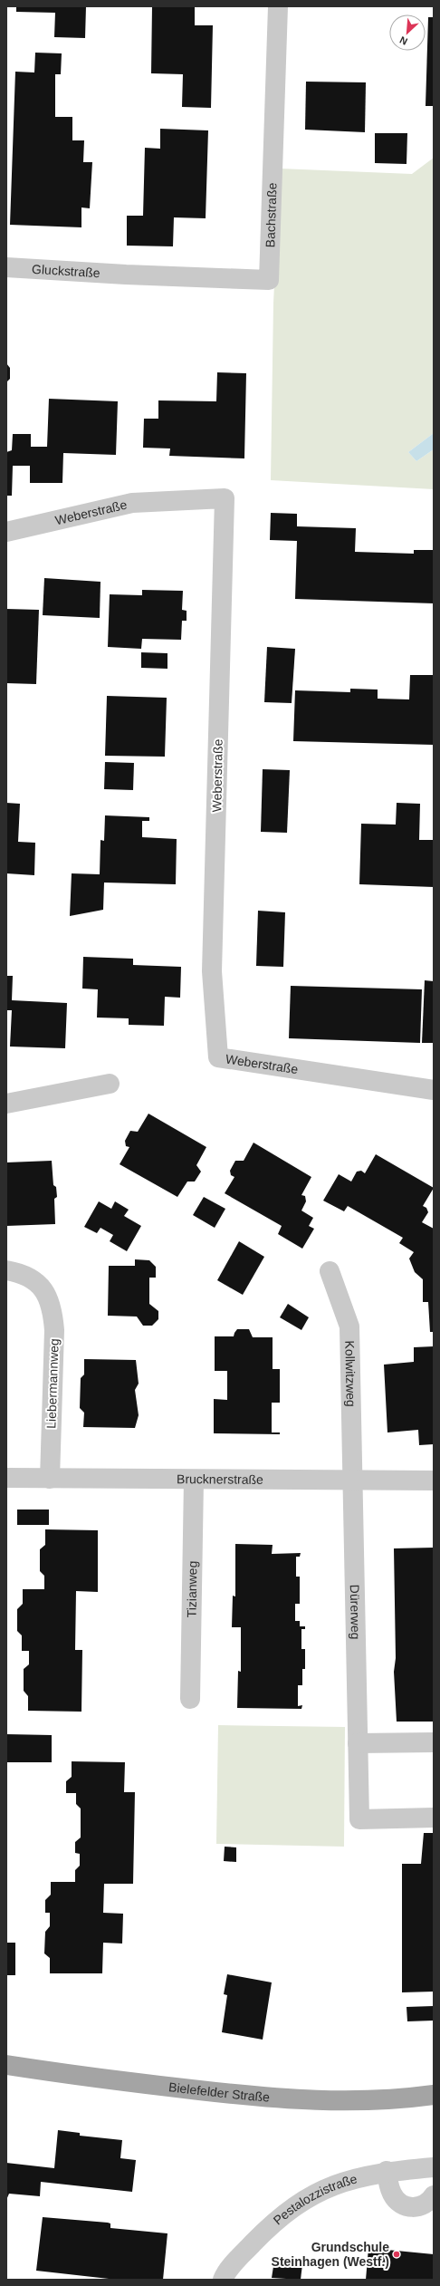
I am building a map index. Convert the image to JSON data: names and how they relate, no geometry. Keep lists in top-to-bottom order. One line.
{"streets":{"main road":["Bielefelder Straße"],"street":["Bachstraße","Gluckstraße","Weberstraße","Kollwitzweg","Liebermannweg","Brucknerstraße","Tizianweg","Dürerweg","Pestalozzistraße"]},"crossings":[["Bachstraße","Gluckstraße"],["Kollwitzweg","Brucknerstraße"],["Kollwitzweg","Dürerweg"],["Liebermannweg","Brucknerstraße"],["Brucknerstraße","Tizianweg"],["Brucknerstraße","Dürerweg"]],"places":["Grundschule Steinhagen (Westf.)"],"north":"bottom left"}
